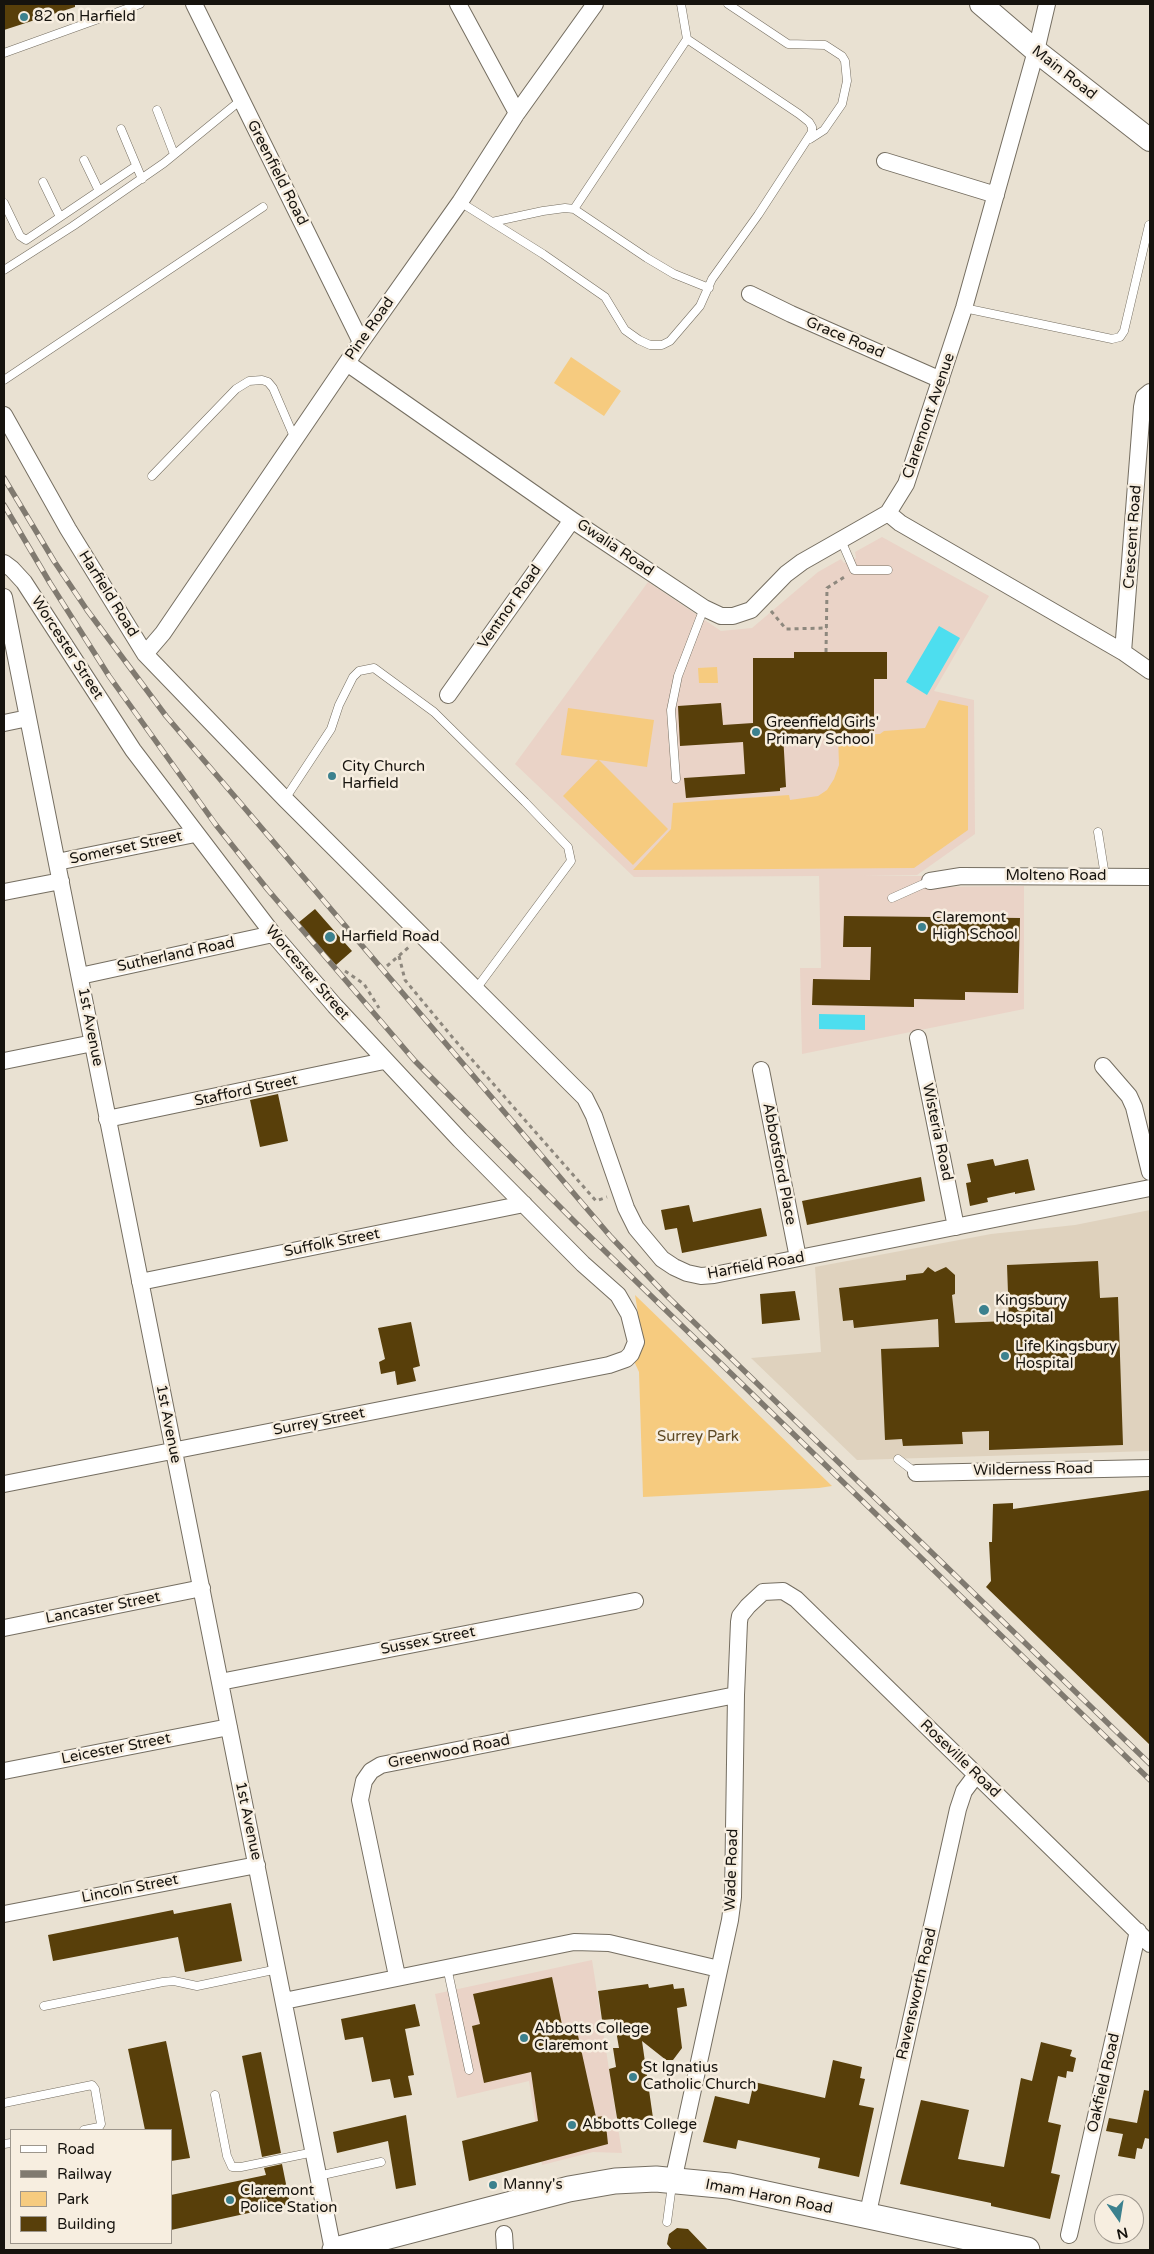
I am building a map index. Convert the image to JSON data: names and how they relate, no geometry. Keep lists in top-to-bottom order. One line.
{"streets":{"main road":["Main Road","Imam Haron Road"],"street":["Greenfield Road","Pine Road","Grace Road","Claremont Avenue","Crescent Road","Gwalia Road","Harfield Road","Ventnor Road","Worcester Street","Somerset Street","Molteno Road","Sutherland Road","1st Avenue","Stafford Street","Wisteria Road","Abbotsford Place","Suffolk Street","Surrey Street","Wilderness Road","Lancaster Street","Sussex Street","Leicester Street","Greenwood Road","Roseville Road","Wade Road","Lincoln Street","Ravensworth Road","Oakfield Road"]},"crossings":[["Main Road","Claremont Avenue"],["Greenfield Road","Pine Road"],["Pine Road","Gwalia Road"],["Pine Road","Harfield Road"],["Grace Road","Claremont Avenue"],["Claremont Avenue","Gwalia Road"],["Gwalia Road","Ventnor Road"],["Harfield Road","Wisteria Road"],["Harfield Road","Abbotsford Place"],["Worcester Street","Somerset Street"],["Worcester Street","Sutherland Road"],["Worcester Street","Stafford Street"],["Worcester Street","Suffolk Street"],["Worcester Street","Surrey Street"],["Somerset Street","1st Avenue"],["Sutherland Road","1st Avenue"],["1st Avenue","Stafford Street"],["1st Avenue","Suffolk Street"],["1st Avenue","Surrey Street"],["1st Avenue","Lancaster Street"],["1st Avenue","Sussex Street"],["1st Avenue","Leicester Street"],["1st Avenue","Lincoln Street"],["1st Avenue","Imam Haron Road"],["Greenwood Road","Wade Road"],["Roseville Road","Wade Road"],["Roseville Road","Ravensworth Road"],["Roseville Road","Oakfield Road"],["Wade Road","Imam Haron Road"],["Ravensworth Road","Imam Haron Road"]],"parks":["Surrey Park"],"places":["82 on Harfield","Greenfield Girls' Primary School","City Church Harfield","Claremont High School","Harfield Road","Kingsbury Hospital","Life Kingsbury Hospital","Abbotts College Claremont","St Ignatius Catholic Church","Abbotts College","Manny's","Claremont Police Station"],"legend":["Road","Railway","Park","Building"],"north":"bottom"}
